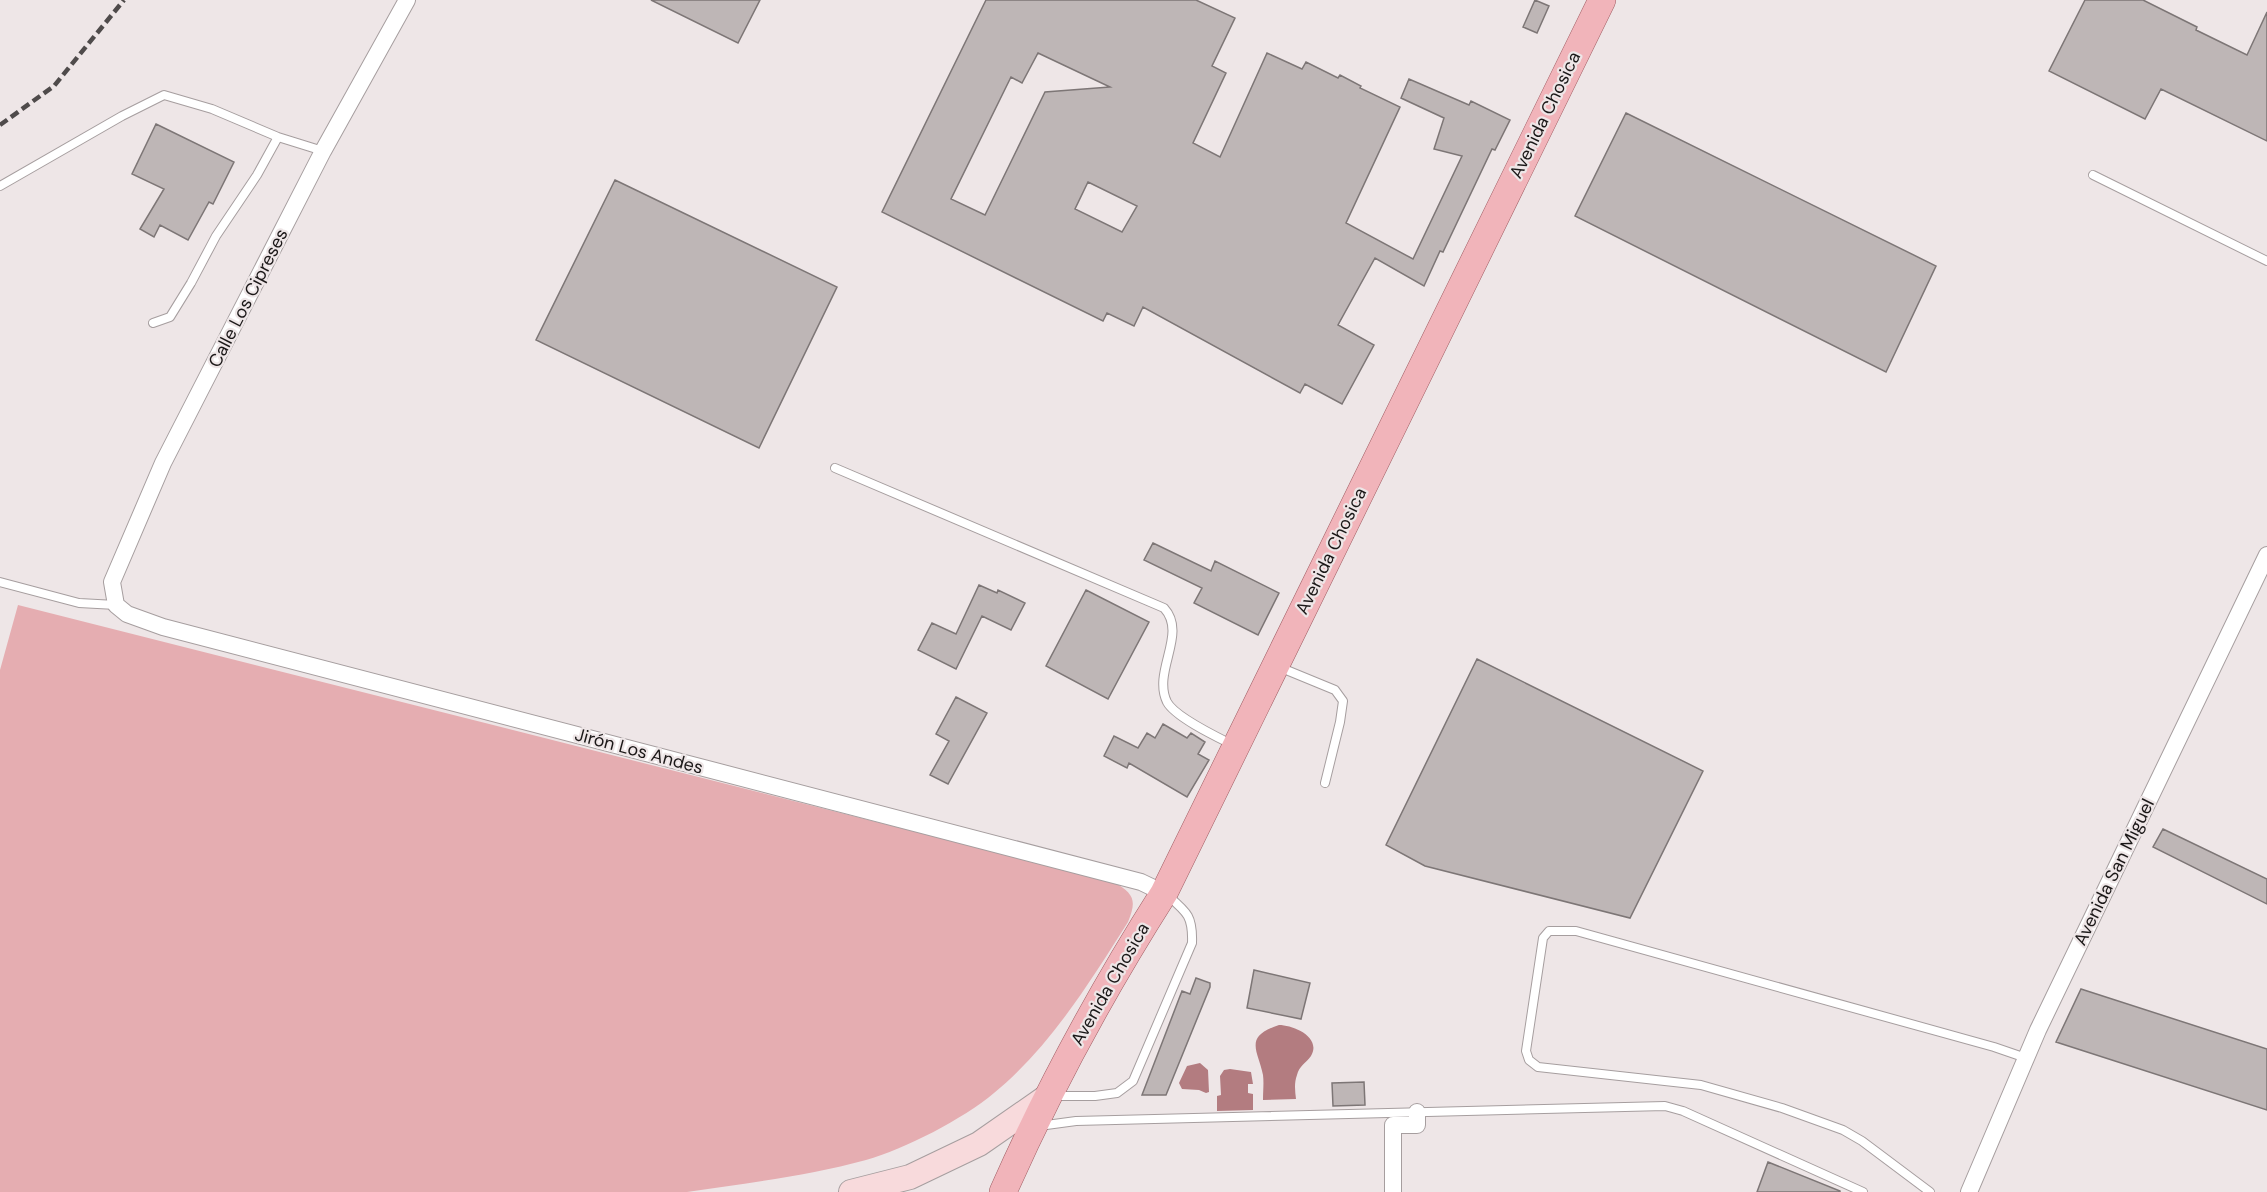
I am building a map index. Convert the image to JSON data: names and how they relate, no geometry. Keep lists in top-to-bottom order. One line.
{"streets":{"main road":["Avenida Chosica"],"street":["Calle Los Cipreses","Jirón Los Andes","Avenida San Miguel"]},"crossings":[["Avenida Chosica","Jirón Los Andes"],["Calle Los Cipreses","Jirón Los Andes"]]}
